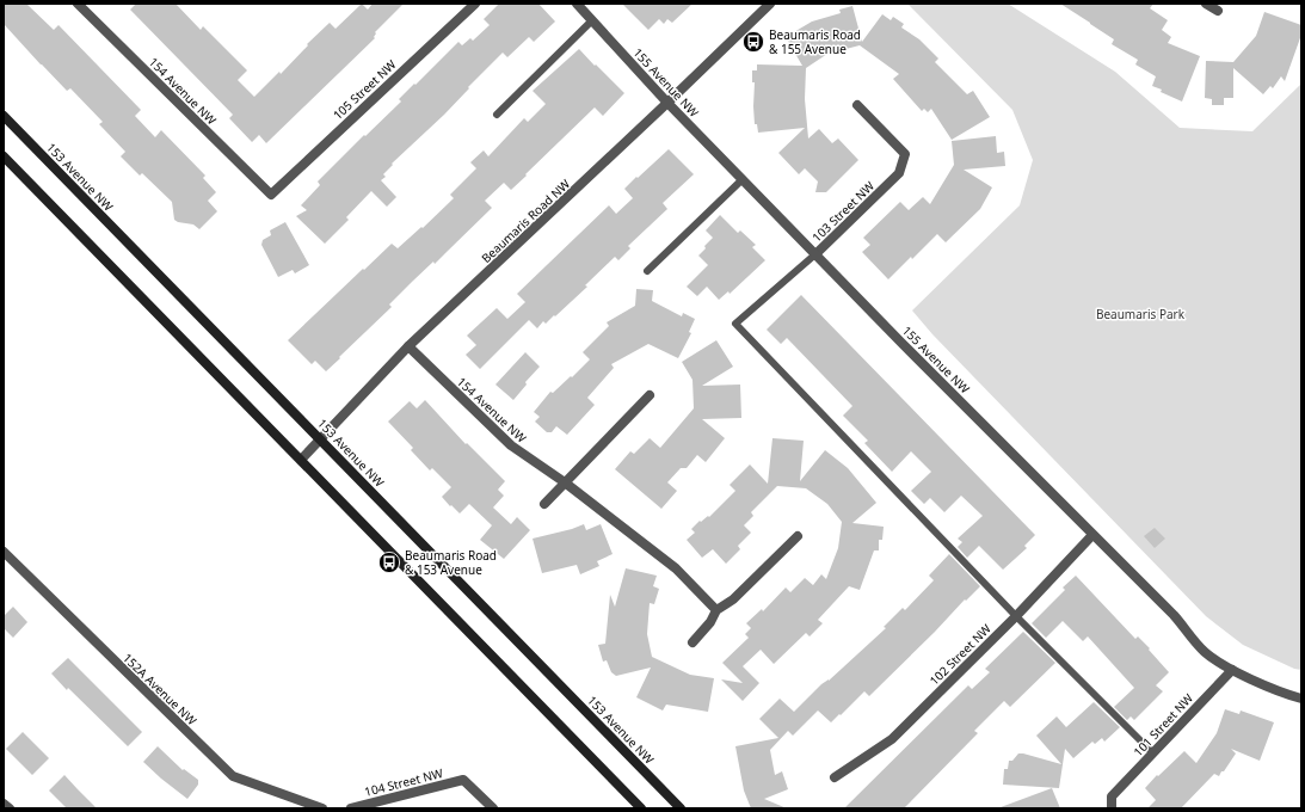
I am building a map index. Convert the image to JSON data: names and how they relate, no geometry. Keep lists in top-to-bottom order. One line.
{"streets":{"main road":["153 Avenue NW"],"street":["155 Avenue NW","105 Street NW","154 Avenue NW","103 Street NW","Beaumaris Road NW","102 Street NW","152A Avenue NW","101 Street NW","104 Street NW"]},"crossings":[["155 Avenue NW","103 Street NW"],["155 Avenue NW","Beaumaris Road NW"],["155 Avenue NW","102 Street NW"],["155 Avenue NW","101 Street NW"],["105 Street NW","154 Avenue NW"],["154 Avenue NW","Beaumaris Road NW"],["153 Avenue NW","Beaumaris Road NW"],["103 Street NW","102 Street NW"]],"parks":["Beaumaris Park"],"places":{"bus stop":["Beaumaris Road & 155 Avenue","Beaumaris Road & 153 Avenue"]}}
